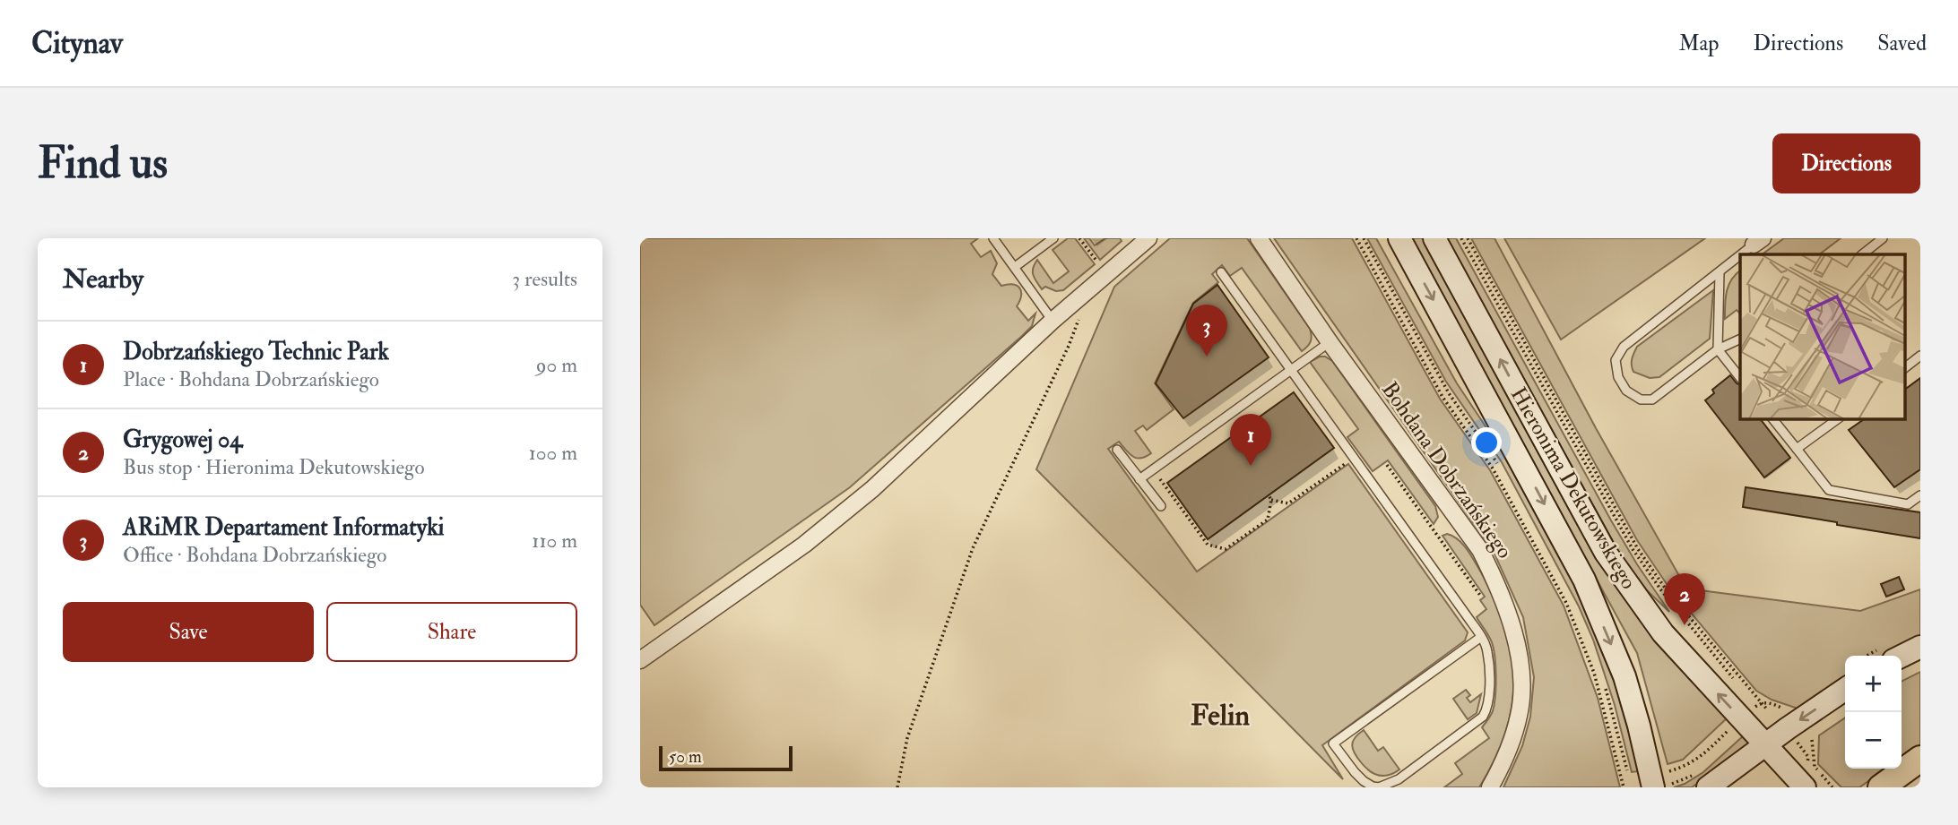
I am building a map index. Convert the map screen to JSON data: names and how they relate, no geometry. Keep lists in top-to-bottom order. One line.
{"streets":{"street":["Bohdana Dobrzańskiego","Hieronima Dekutowskiego"]},"districts":["Felin"],"scale_bar":"50 m","page":{"header":"Citynav","nav":["Map","Directions","Saved"],"buttons":["Directions",["Save","Share"]],"title":"Find us","heading":["Nearby","3 results"],"pins":["3","1","2"],"list":[{"mark":"1","name":"Dobrzańskiego Technic Park","note":"Place · Bohdana Dobrzańskiego","value":"90 m"},{"mark":"2","name":"Grygowej 04","note":"Bus stop · Hieronima Dekutowskiego","value":"100 m"},{"mark":"3","name":"ARiMR Departament Informatyki","note":"Office · Bohdana Dobrzańskiego","value":"110 m"}],"map_buttons":["+","−"],"scale":"50 m"}}
